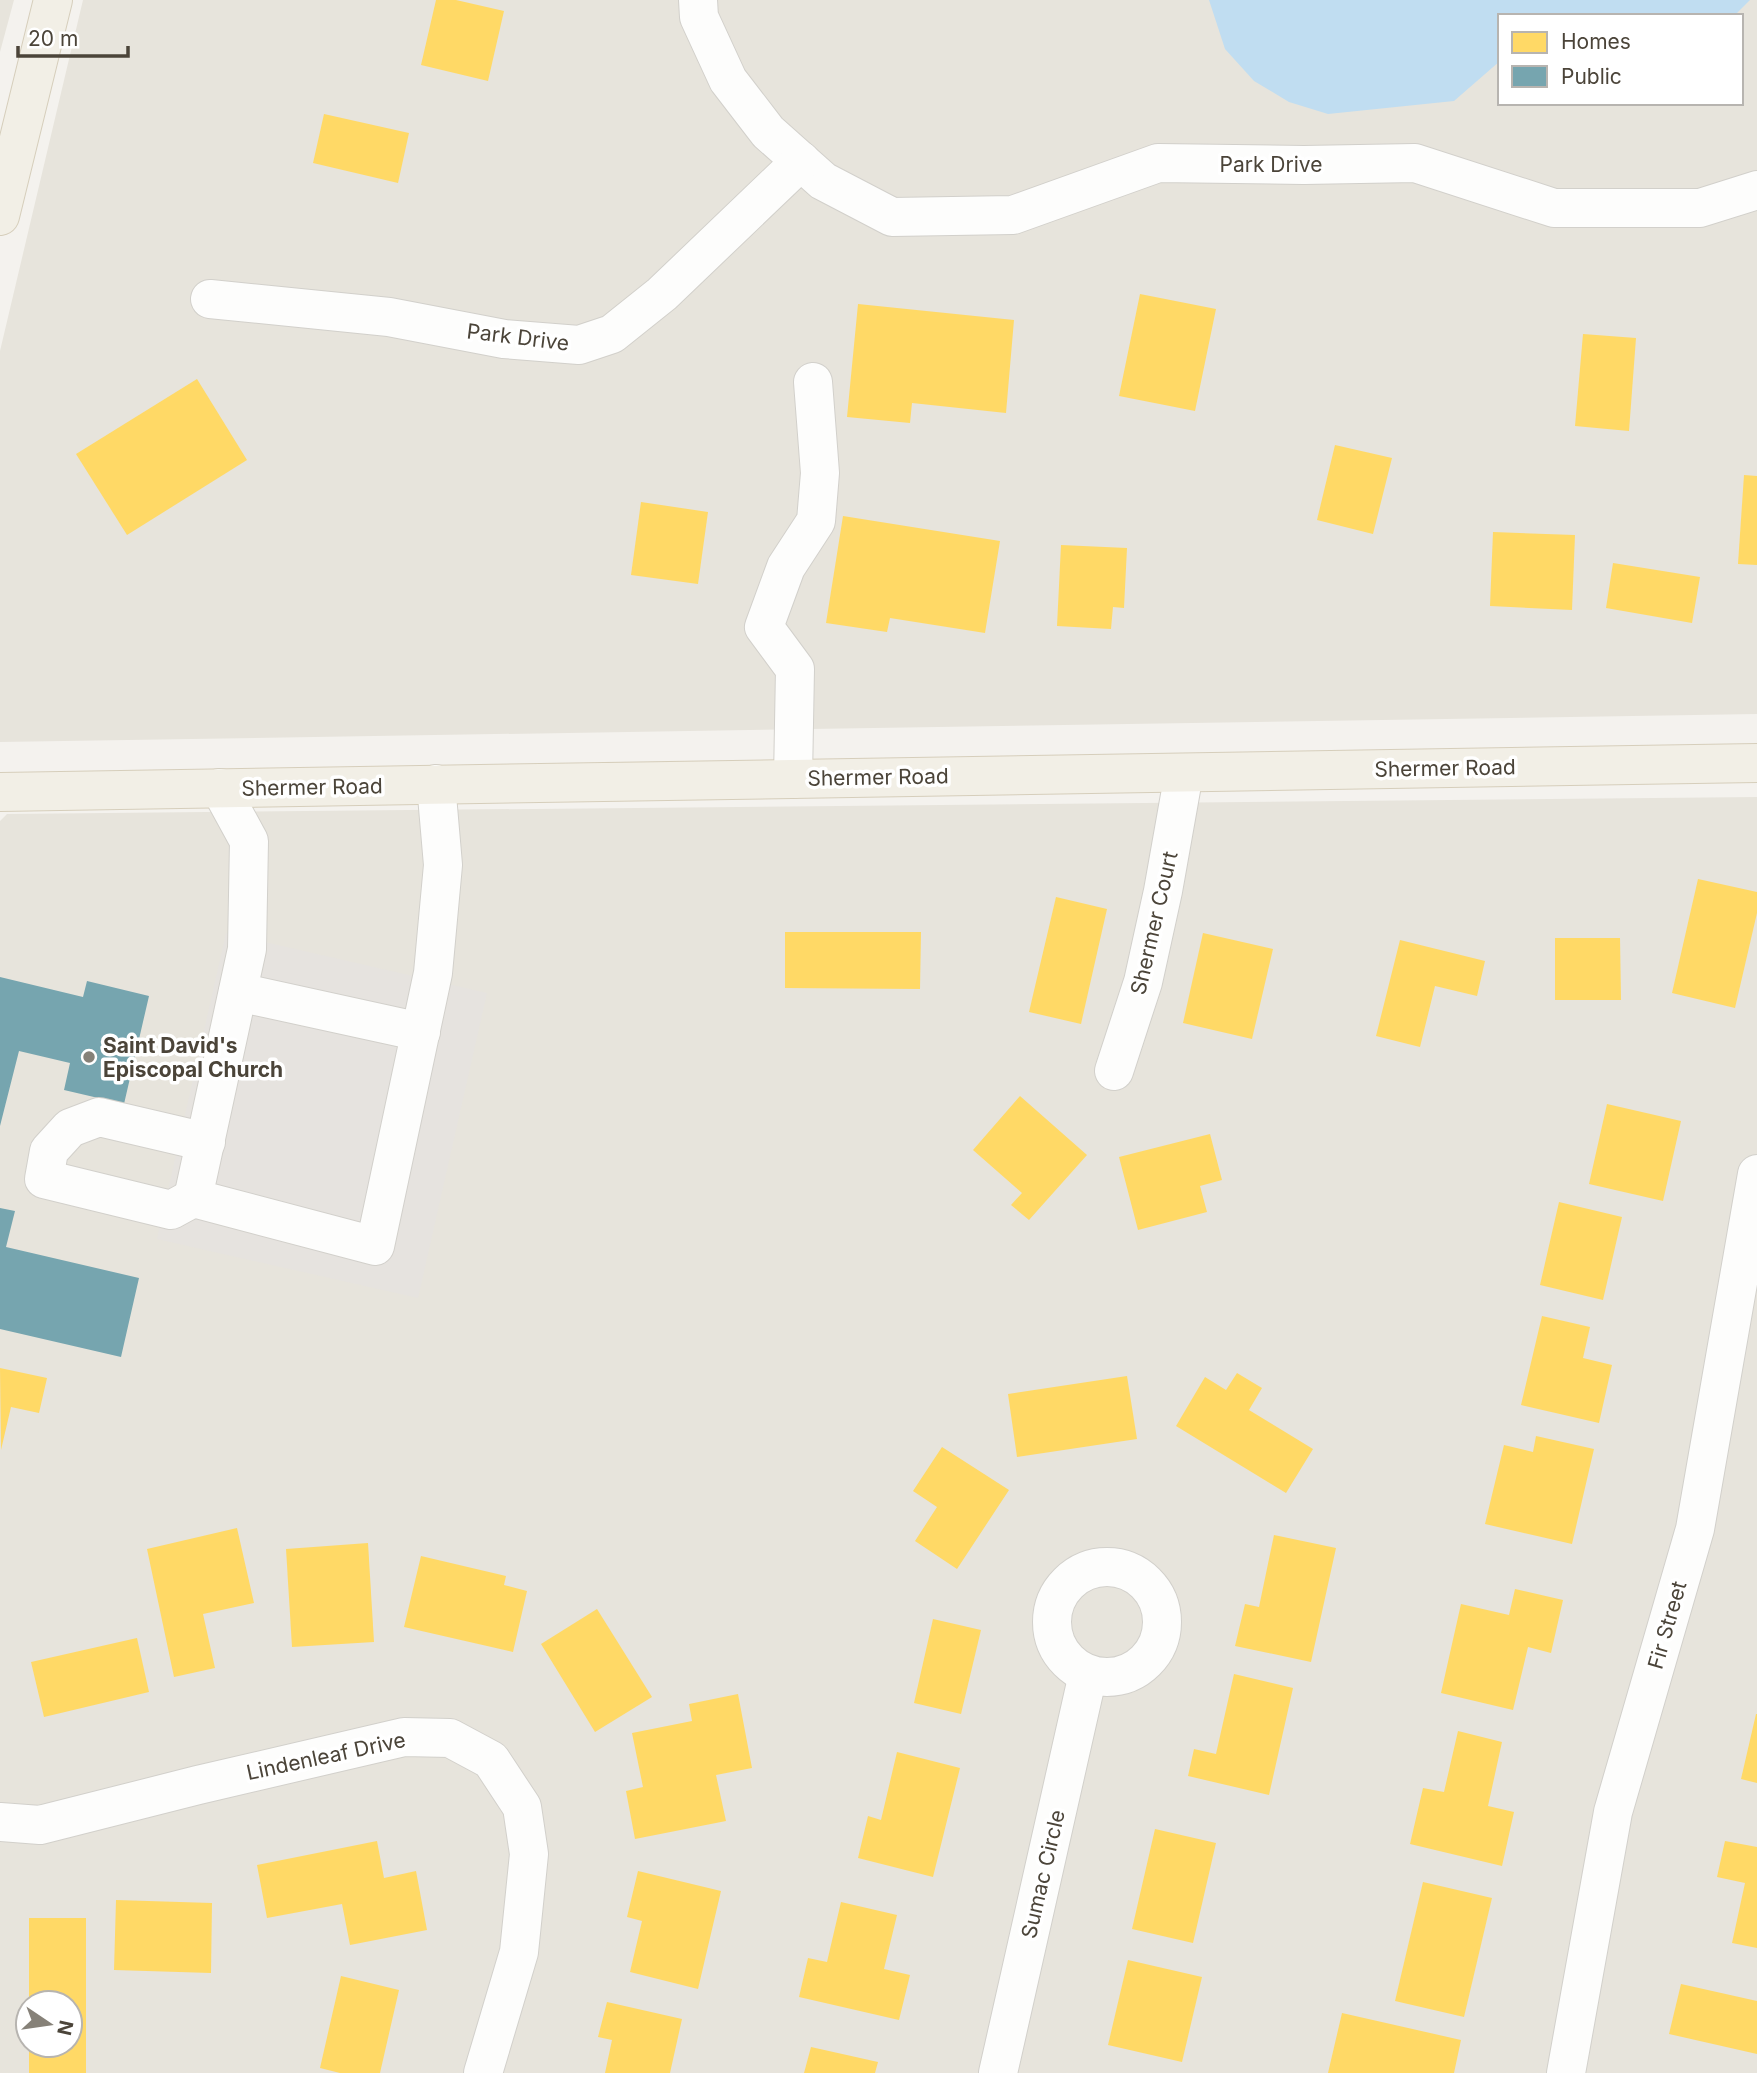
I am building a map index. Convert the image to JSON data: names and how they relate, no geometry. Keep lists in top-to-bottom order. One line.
{"streets":{"main road":["Shermer Road"],"street":["Park Drive","Shermer Court","Fir Street","Lindenleaf Drive","Sumac Circle"]},"crossings":[["Shermer Road","Shermer Court"]],"places":["Saint David's Episcopal Church"],"legend":["Homes","Public"],"scale_bar":"20 m","north":"right"}
